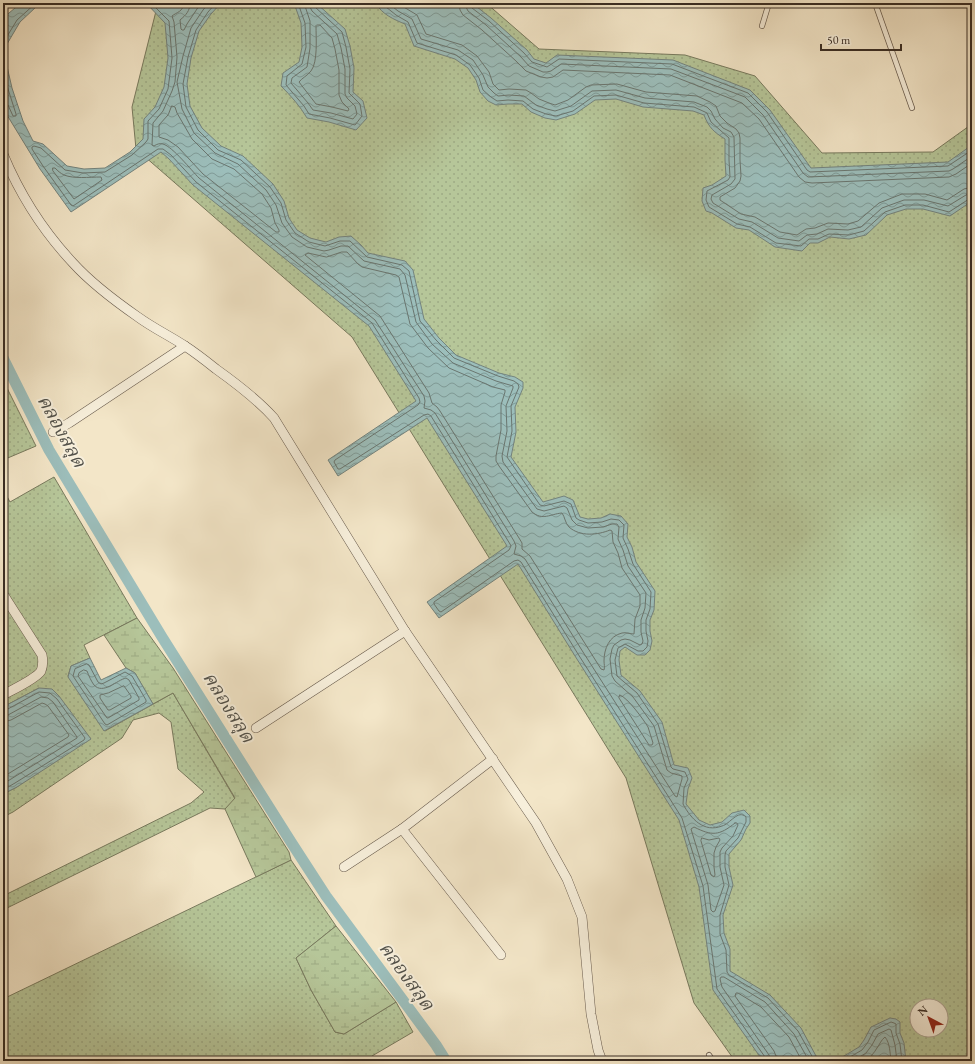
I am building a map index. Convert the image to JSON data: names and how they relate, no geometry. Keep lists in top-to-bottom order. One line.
{"water":["คลองสลุด"],"scale_bar":"50 m","north":"top left"}
